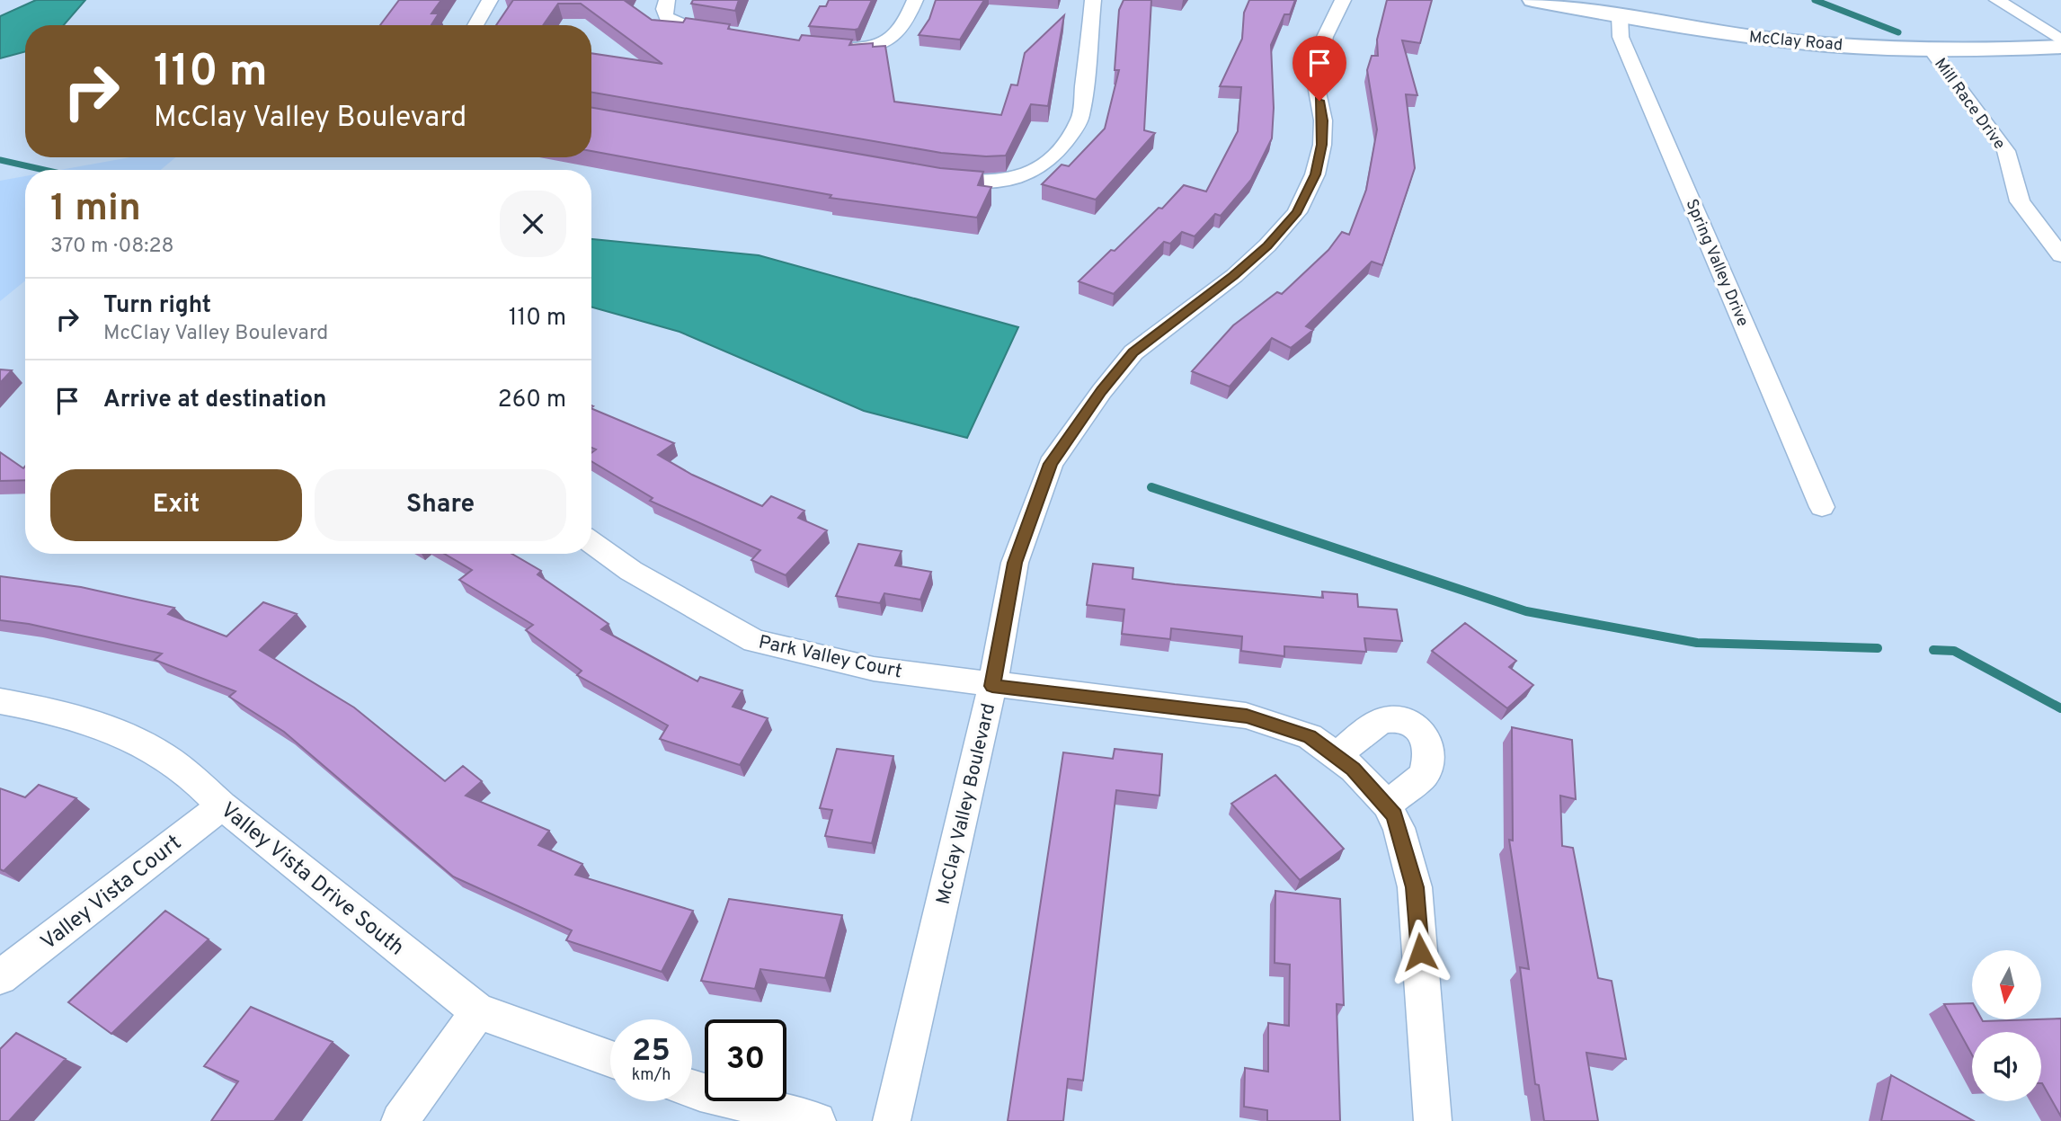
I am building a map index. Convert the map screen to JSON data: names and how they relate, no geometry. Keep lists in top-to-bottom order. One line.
{"streets":{"main road":["McClay Road"],"street":["Mill Race Drive","Spring Valley Drive","Park Valley Court","McClay Valley Boulevard","Valley Vista Drive South","Valley Vista Court"]},"crossings":[["McClay Road","Mill Race Drive"],["McClay Road","Spring Valley Drive"],["Park Valley Court","McClay Valley Boulevard"],["Valley Vista Drive South","Valley Vista Court"]],"north":"bottom","page":{"turn":["110 m","McClay Valley Boulevard"],"heading":["1 min","370 m · 08:28"],"list":[{"name":"Turn right","note":"McClay Valley Boulevard","value":"110 m"},{"name":"Arrive at destination","value":"260 m"}],"buttons":["Exit","Share"],"speed":"25 km/h","limit":"30"}}
